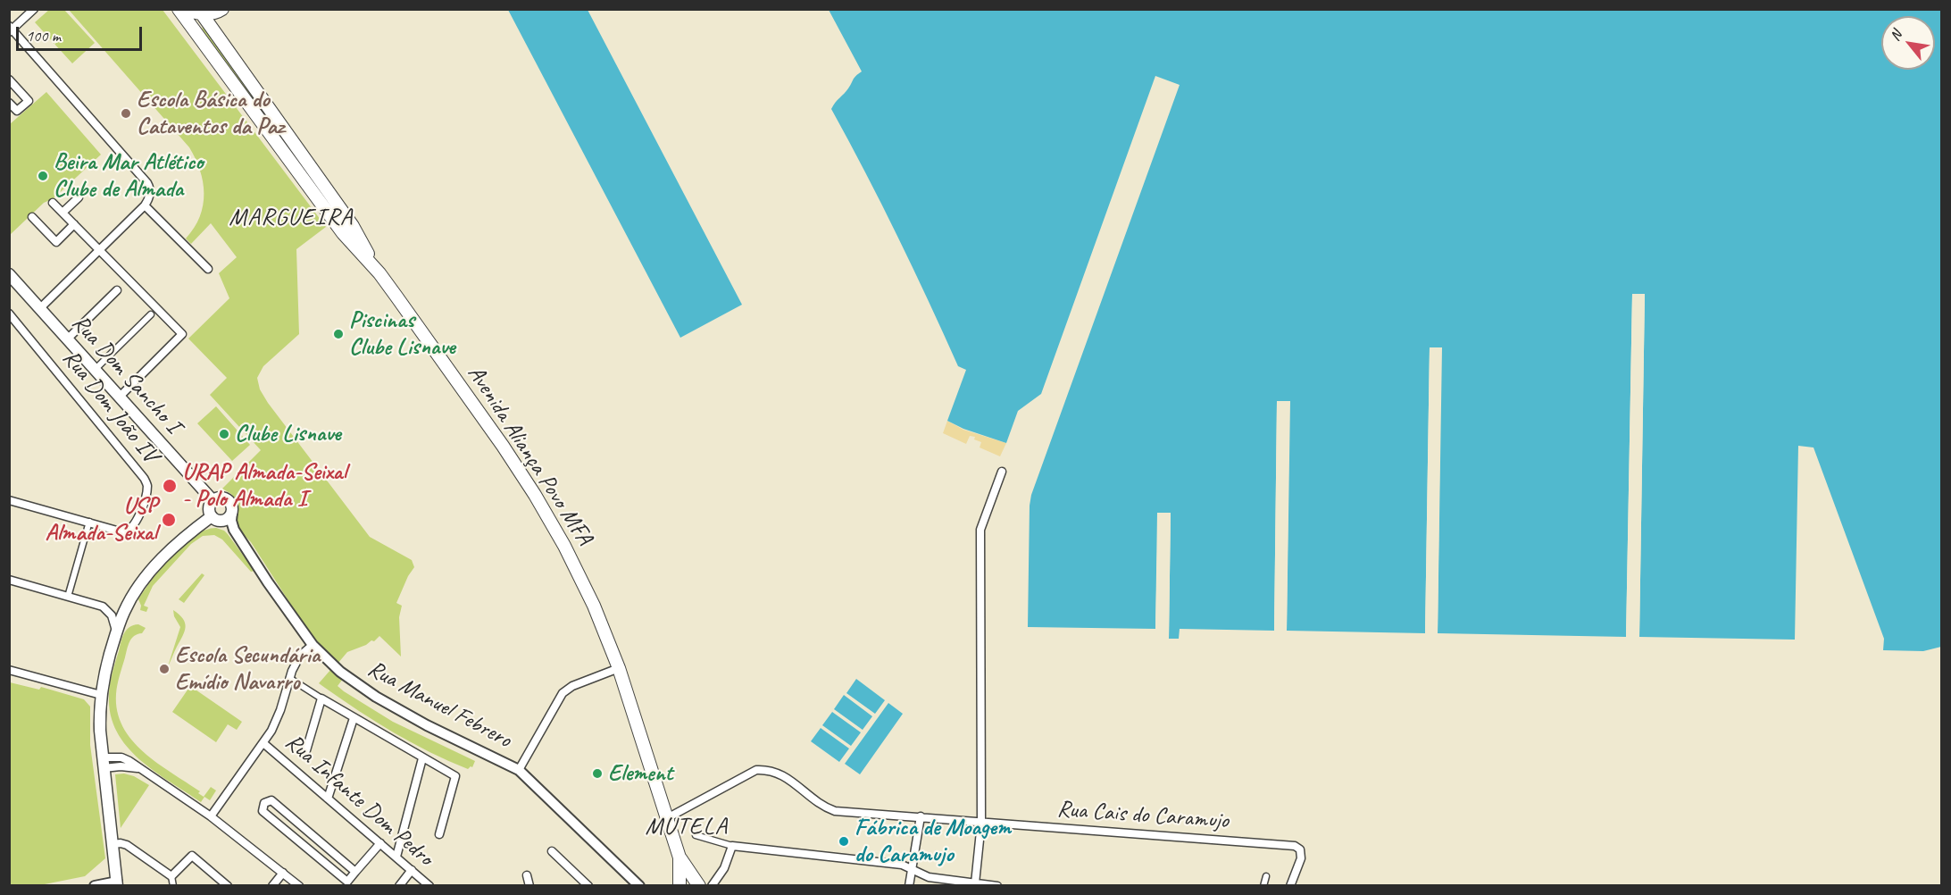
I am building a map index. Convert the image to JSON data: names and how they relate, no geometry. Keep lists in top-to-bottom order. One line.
{"streets":{"main road":["Rua Dom Sancho I","Avenida Aliança Povo MFA"],"street":["Rua Dom João IV","Rua Manuel Febrero","Rua Infante Dom Pedro","Rua Cais do Caramujo"]},"crossings":[["Rua Dom Sancho I","Rua Manuel Febrero"],["Avenida Aliança Povo MFA","Rua Cais do Caramujo"]],"districts":["MARGUEIRA","MUTELA"],"places":["Escola Básica do Cataventos da Paz","Beira Mar Atlético Clube de Almada","Piscinas Clube Lisnave","Clube Lisnave","URAP Almada-Seixal - Polo Almada I","USP Almada-Seixal","Escola Secundária Emídio Navarro","Element","Fábrica de Moagem do Caramujo"],"scale_bar":"100 m","north":"top left"}
